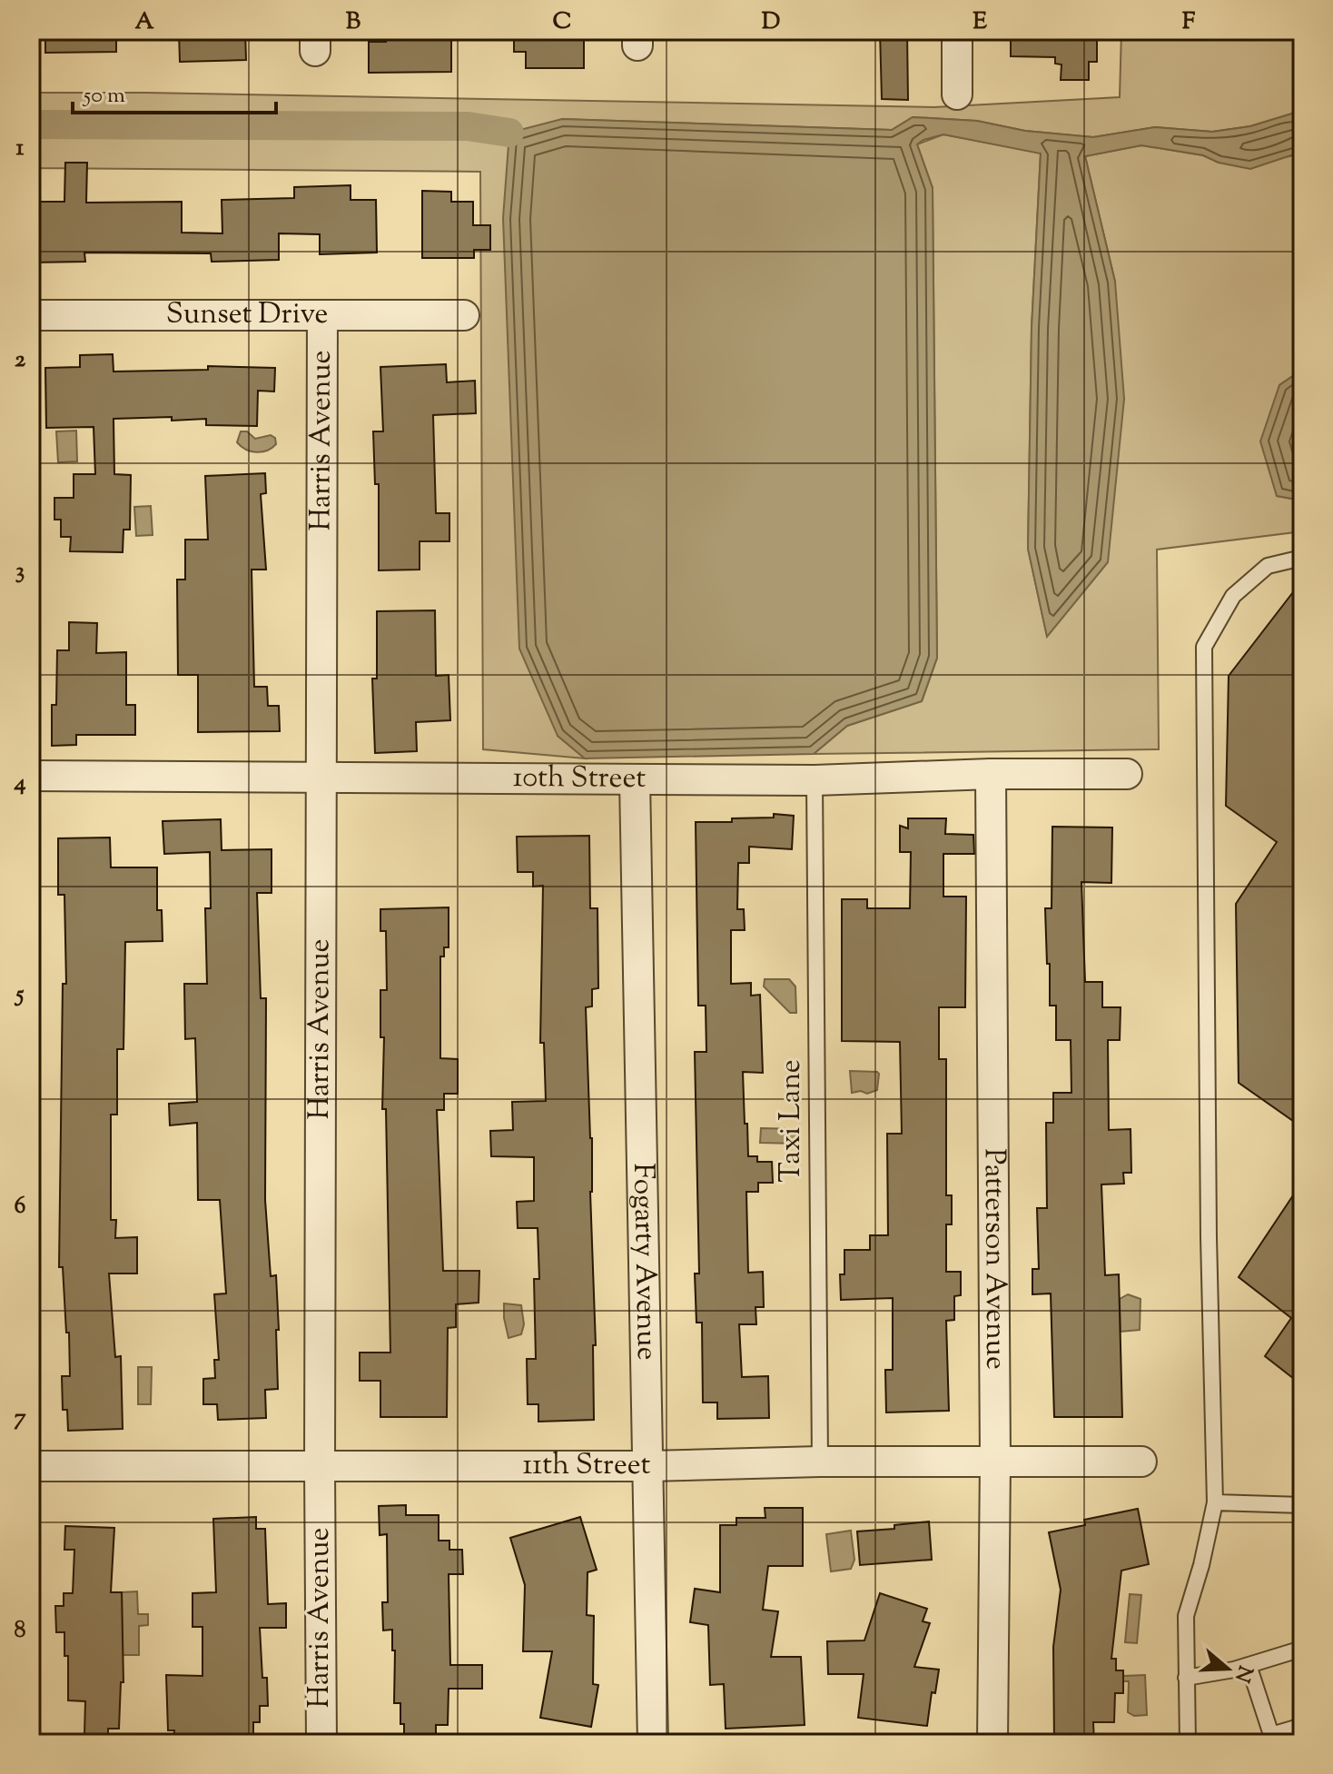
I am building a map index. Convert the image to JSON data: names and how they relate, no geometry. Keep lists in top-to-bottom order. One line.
{"streets":{"street":["Sunset Drive","Harris Avenue","10th Street","Patterson Avenue","Fogarty Avenue","11th Street"],"lane":["Taxi Lane"]},"crossings":[["Sunset Drive","Harris Avenue"],["Harris Avenue","10th Street"],["Harris Avenue","11th Street"],["10th Street","Taxi Lane"],["10th Street","Patterson Avenue"],["10th Street","Fogarty Avenue"],["Taxi Lane","11th Street"],["Patterson Avenue","11th Street"],["Fogarty Avenue","11th Street"]],"scale_bar":"50 m","north":"right","grid":{"columns":["A","B","C","D","E","F"],"rows":["1","2","3","4","5","6","7","8"]}}
